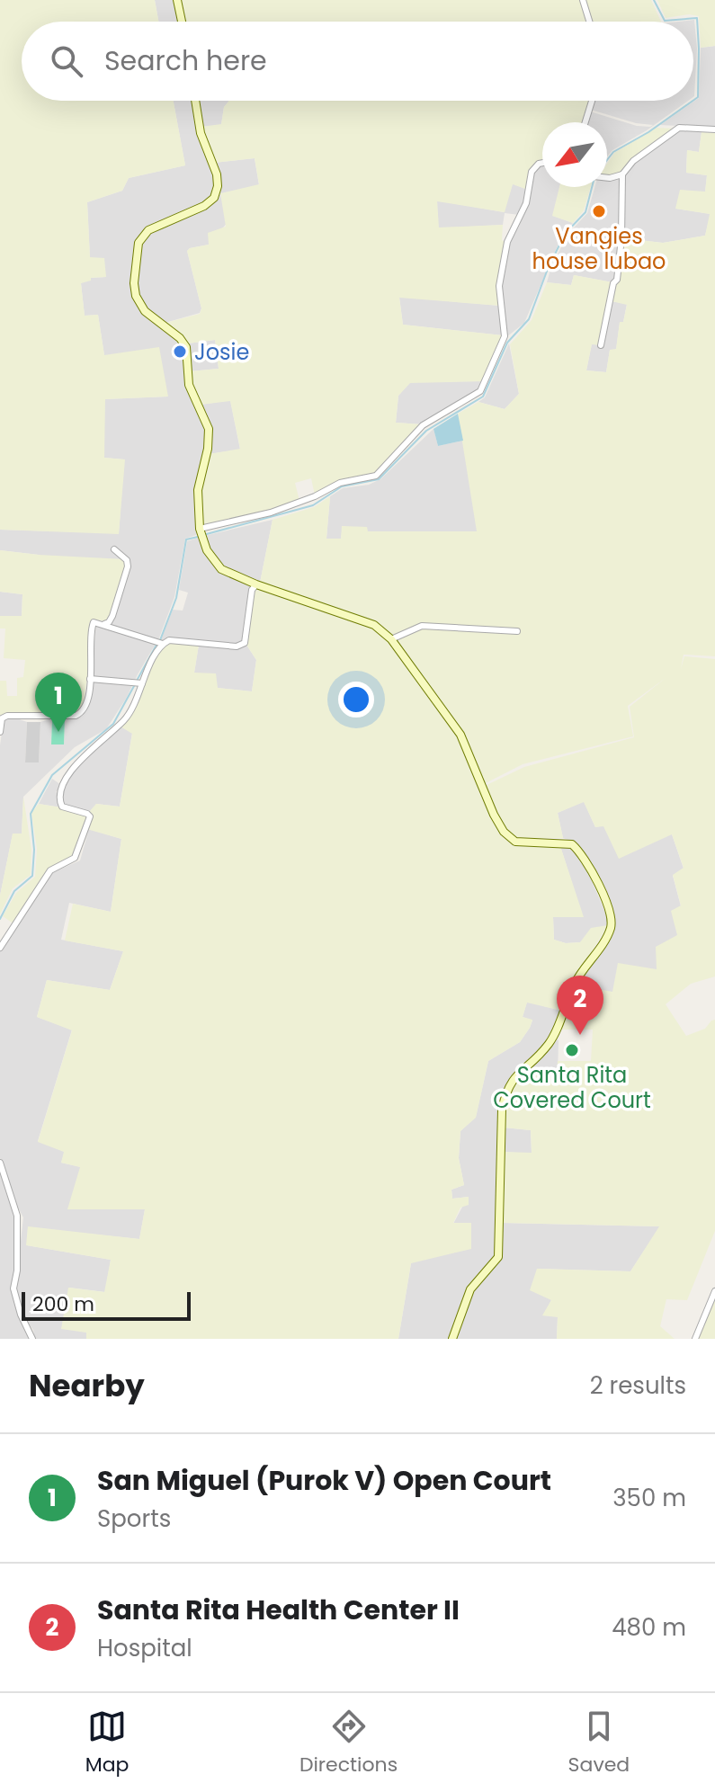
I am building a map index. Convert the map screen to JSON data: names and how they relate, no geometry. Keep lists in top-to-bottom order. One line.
{"places":["Vangies house lubao","Josie","Santa Rita Covered Court"],"scale_bar":"200 m","north":"bottom left","page":{"search":"Search here","pins":["1","2"],"scale":"200 m","heading":["Nearby","2 results"],"list":[{"mark":"1","name":"San Miguel (Purok V) Open Court","note":"Sports","value":"350 m"},{"mark":"2","name":"Santa Rita Health Center II","note":"Hospital","value":"480 m"}],"nav":["Map","Directions","Saved"]}}
